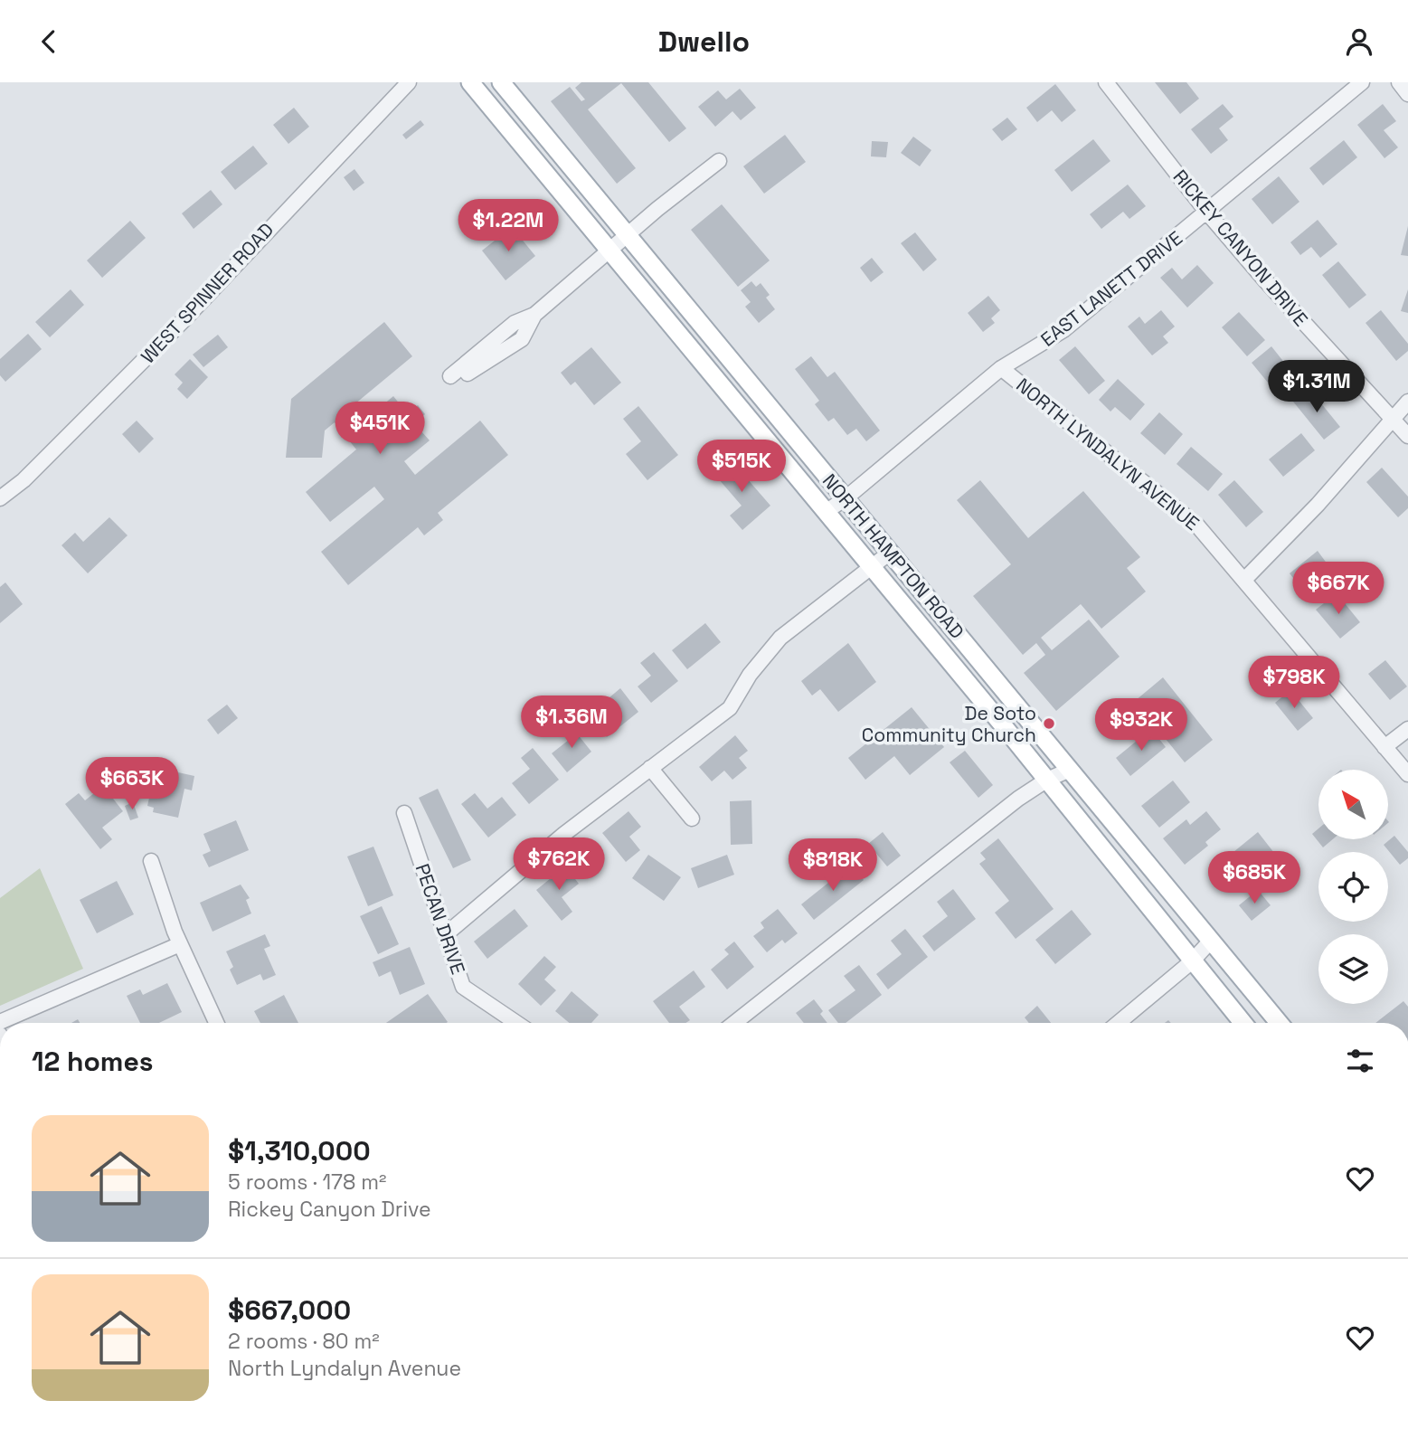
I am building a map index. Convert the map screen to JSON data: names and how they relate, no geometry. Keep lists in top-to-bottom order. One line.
{"streets":{"main road":["NORTH HAMPTON ROAD"],"street":["RICKEY CANYON DRIVE","EAST LANETT DRIVE","WEST SPINNER ROAD","NORTH LYNDALYN AVENUE","PECAN DRIVE"]},"crossings":[["RICKEY CANYON DRIVE","EAST LANETT DRIVE"],["EAST LANETT DRIVE","NORTH LYNDALYN AVENUE"],["EAST LANETT DRIVE","NORTH HAMPTON ROAD"]],"places":["De Soto Community Church"],"north":"top left","page":{"header":"Dwello","price":["$1.22M","$1.31M","$451K","$515K","$667K","$798K","$1.36M","$932K","$663K","$762K","$818K","$685K"],"heading":"12 homes","list":[{"name":"$1,310,000","note":"5 rooms · 178 m² · Rickey Canyon Drive"},{"name":"$667,000","note":"2 rooms · 80 m² · North Lyndalyn Avenue"}]}}
